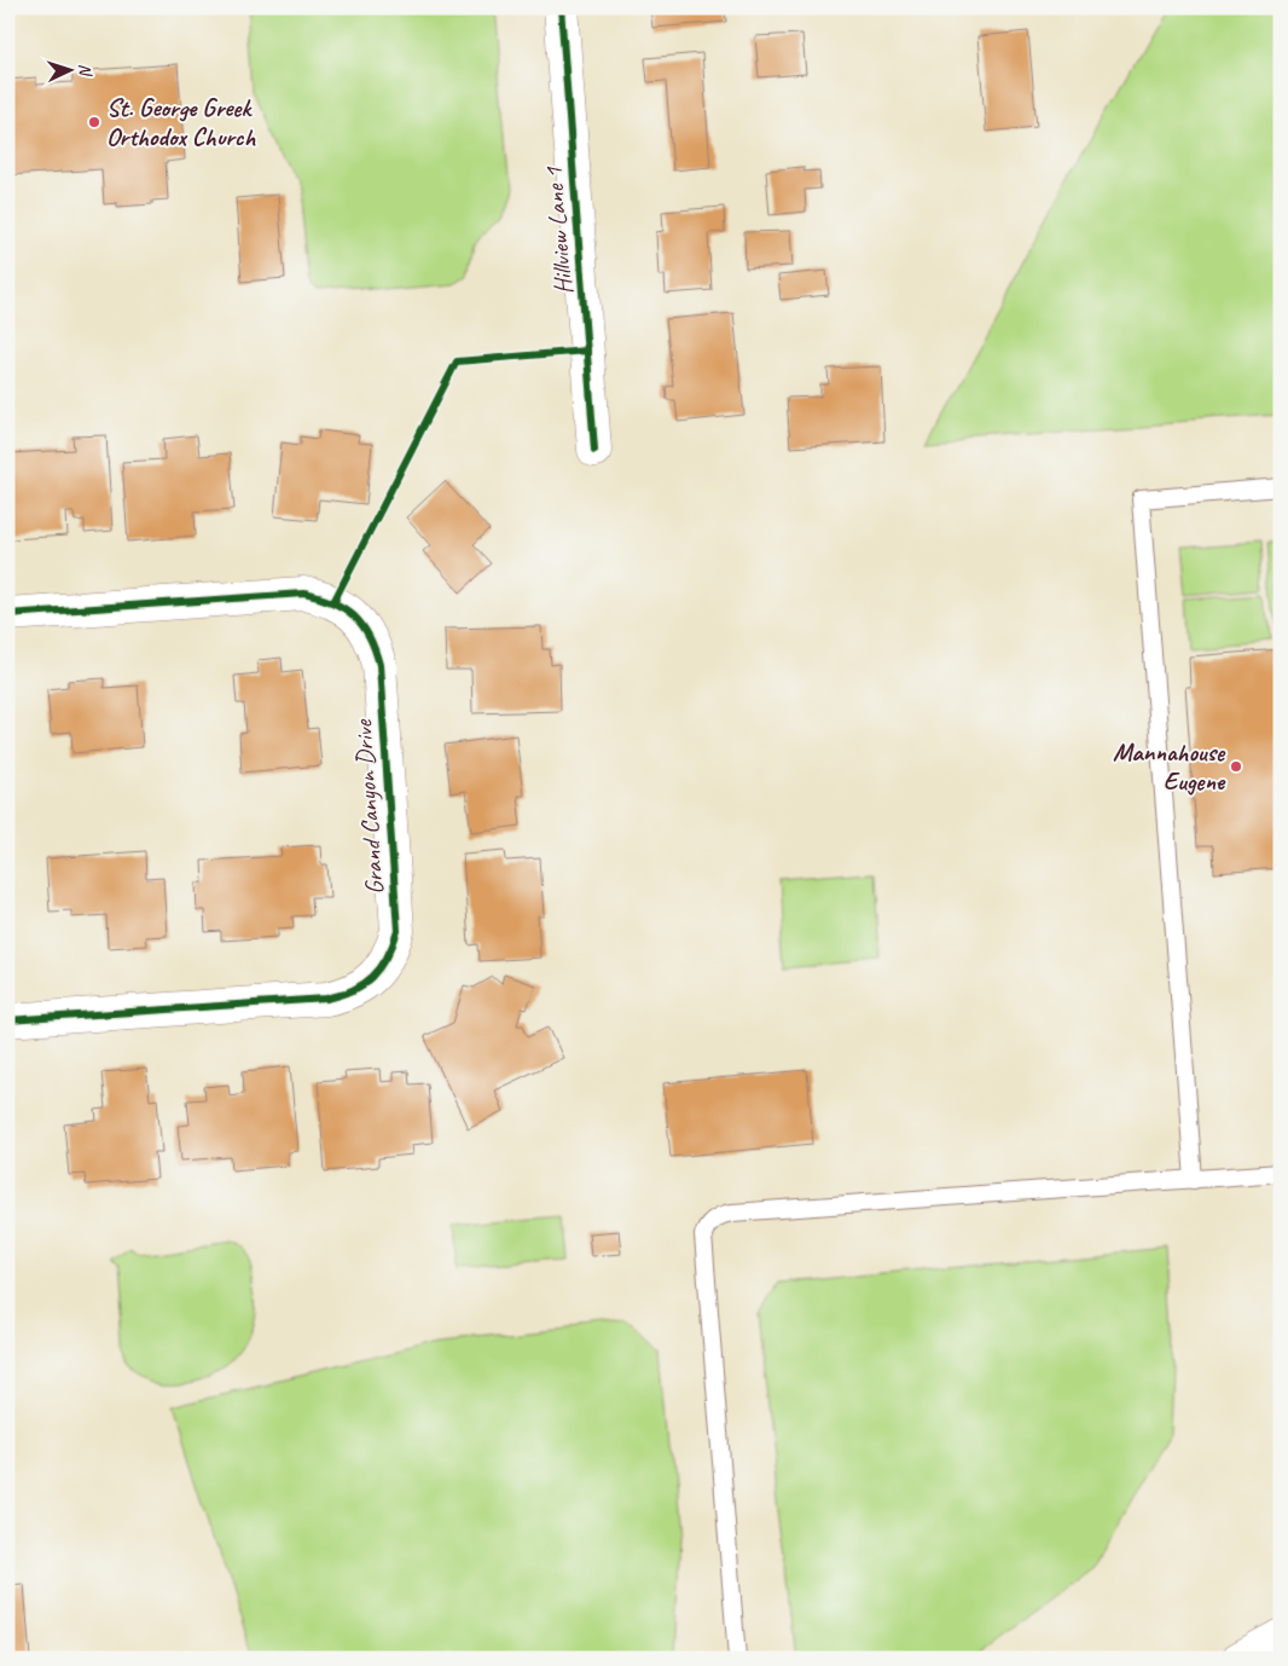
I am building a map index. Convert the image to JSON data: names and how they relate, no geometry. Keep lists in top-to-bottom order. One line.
{"streets":{"street":["Hillview Lane 1","Grand Canyon Drive"]},"places":["St. George Greek Orthodox Church","Mannahouse Eugene"],"north":"right"}
